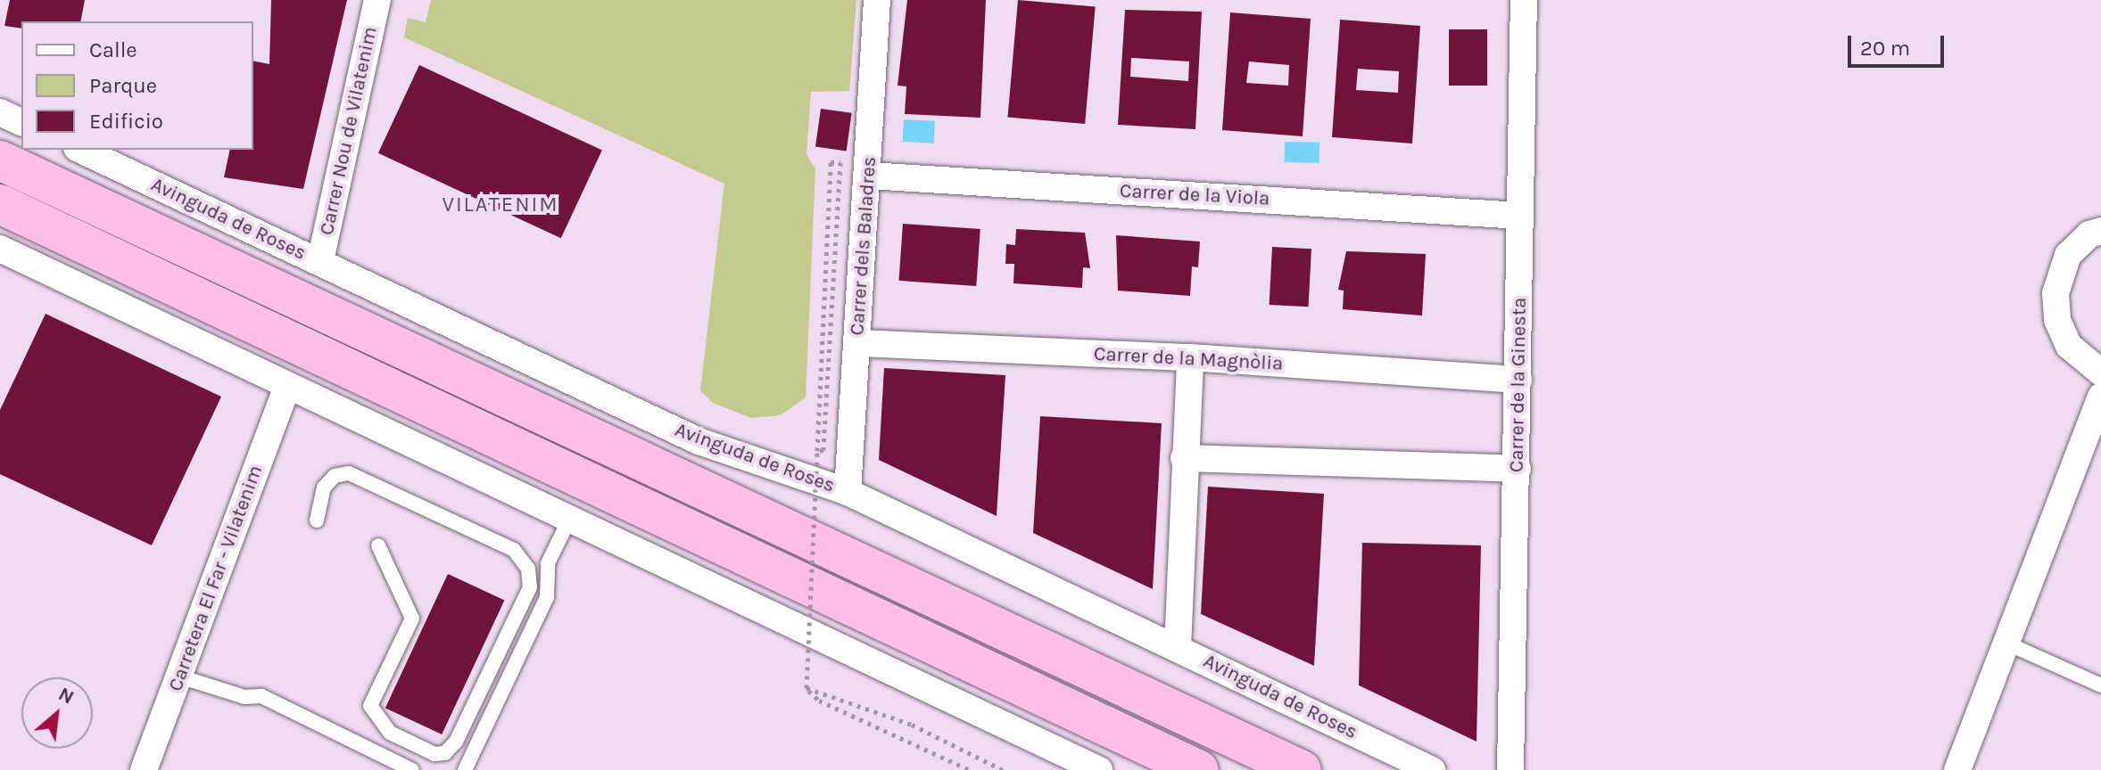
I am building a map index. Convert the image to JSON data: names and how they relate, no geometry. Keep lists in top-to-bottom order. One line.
{"streets":{"street":["Carrer Nou de Vilatenim","Carrer de la Viola","Avinguda de Roses","Carrer dels Baladres","Carrer de la Magnòlia","Carrer de la Ginesta","Carretera El Far - Vilatenim"]},"crossings":[["Carrer Nou de Vilatenim","Avinguda de Roses"],["Carrer de la Viola","Carrer dels Baladres"],["Carrer de la Viola","Carrer de la Ginesta"],["Avinguda de Roses","Carrer dels Baladres"],["Carrer dels Baladres","Carrer de la Magnòlia"],["Carrer de la Magnòlia","Carrer de la Ginesta"]],"districts":["VILATENIM"],"legend":["Calle","Parque","Edificio"],"scale_bar":"20 m","north":"top right"}
